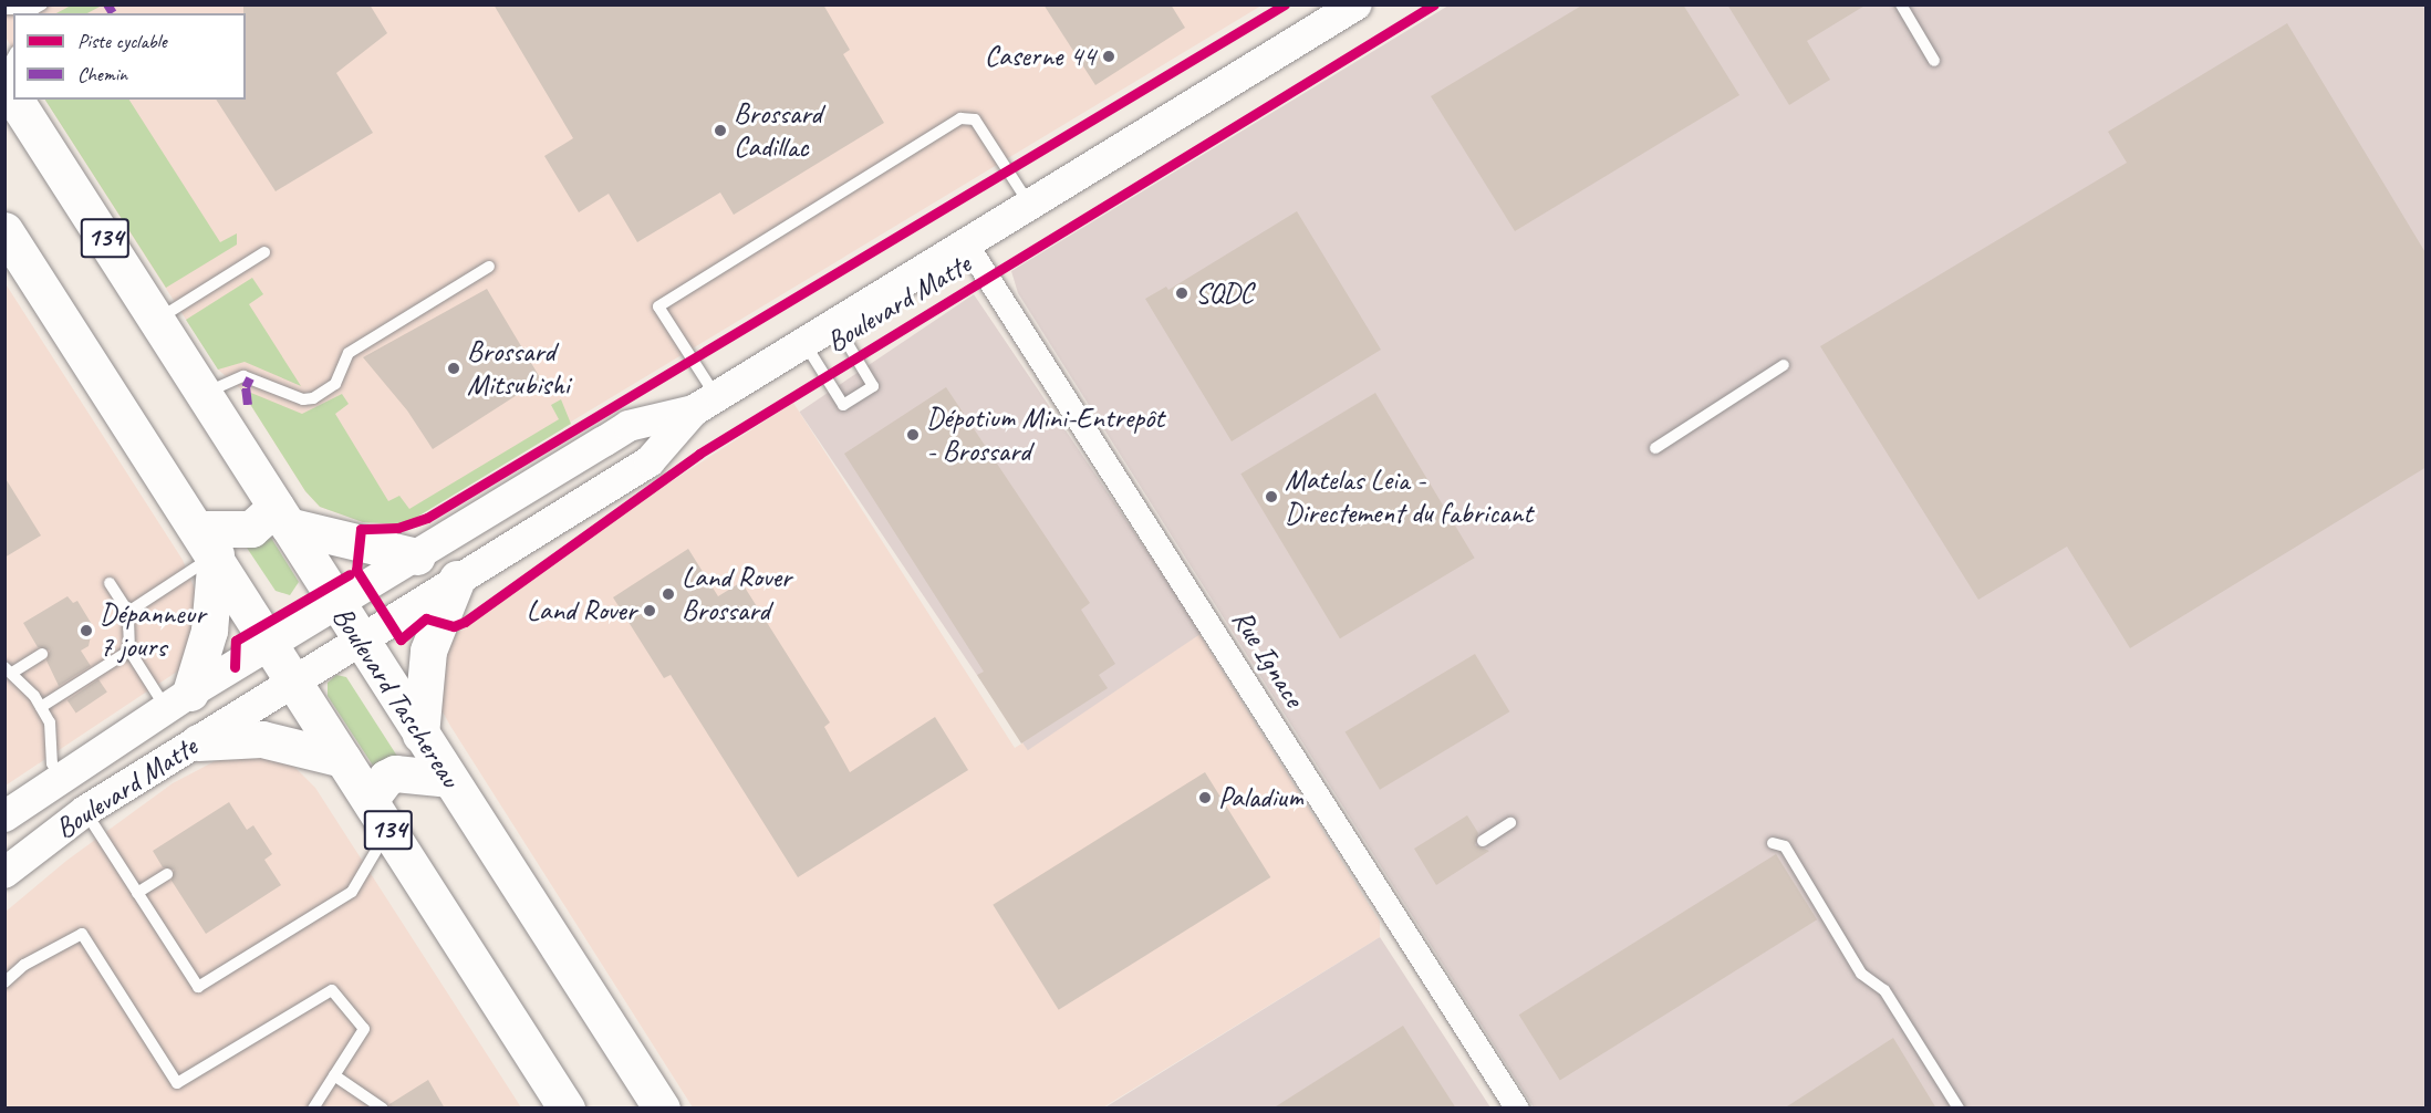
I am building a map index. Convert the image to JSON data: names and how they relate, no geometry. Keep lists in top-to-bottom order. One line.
{"streets":{"main road":["134","Boulevard Matte","Boulevard Taschereau"],"street":["Rue Ignace"]},"crossings":[["134","Boulevard Matte"],["Boulevard Matte","Rue Ignace"],["Boulevard Matte","Boulevard Taschereau"]],"places":["Caserne 44","Brossard Cadillac","SQDC","Brossard Mitsubishi","Dépotium Mini-Entrepôt - Brossard","Matelas Leia - Directement du fabricant","Land Rover Brossard","Land Rover","Dépanneur 7 jours","Paladium"],"legend":["Piste cyclable","Chemin"]}
